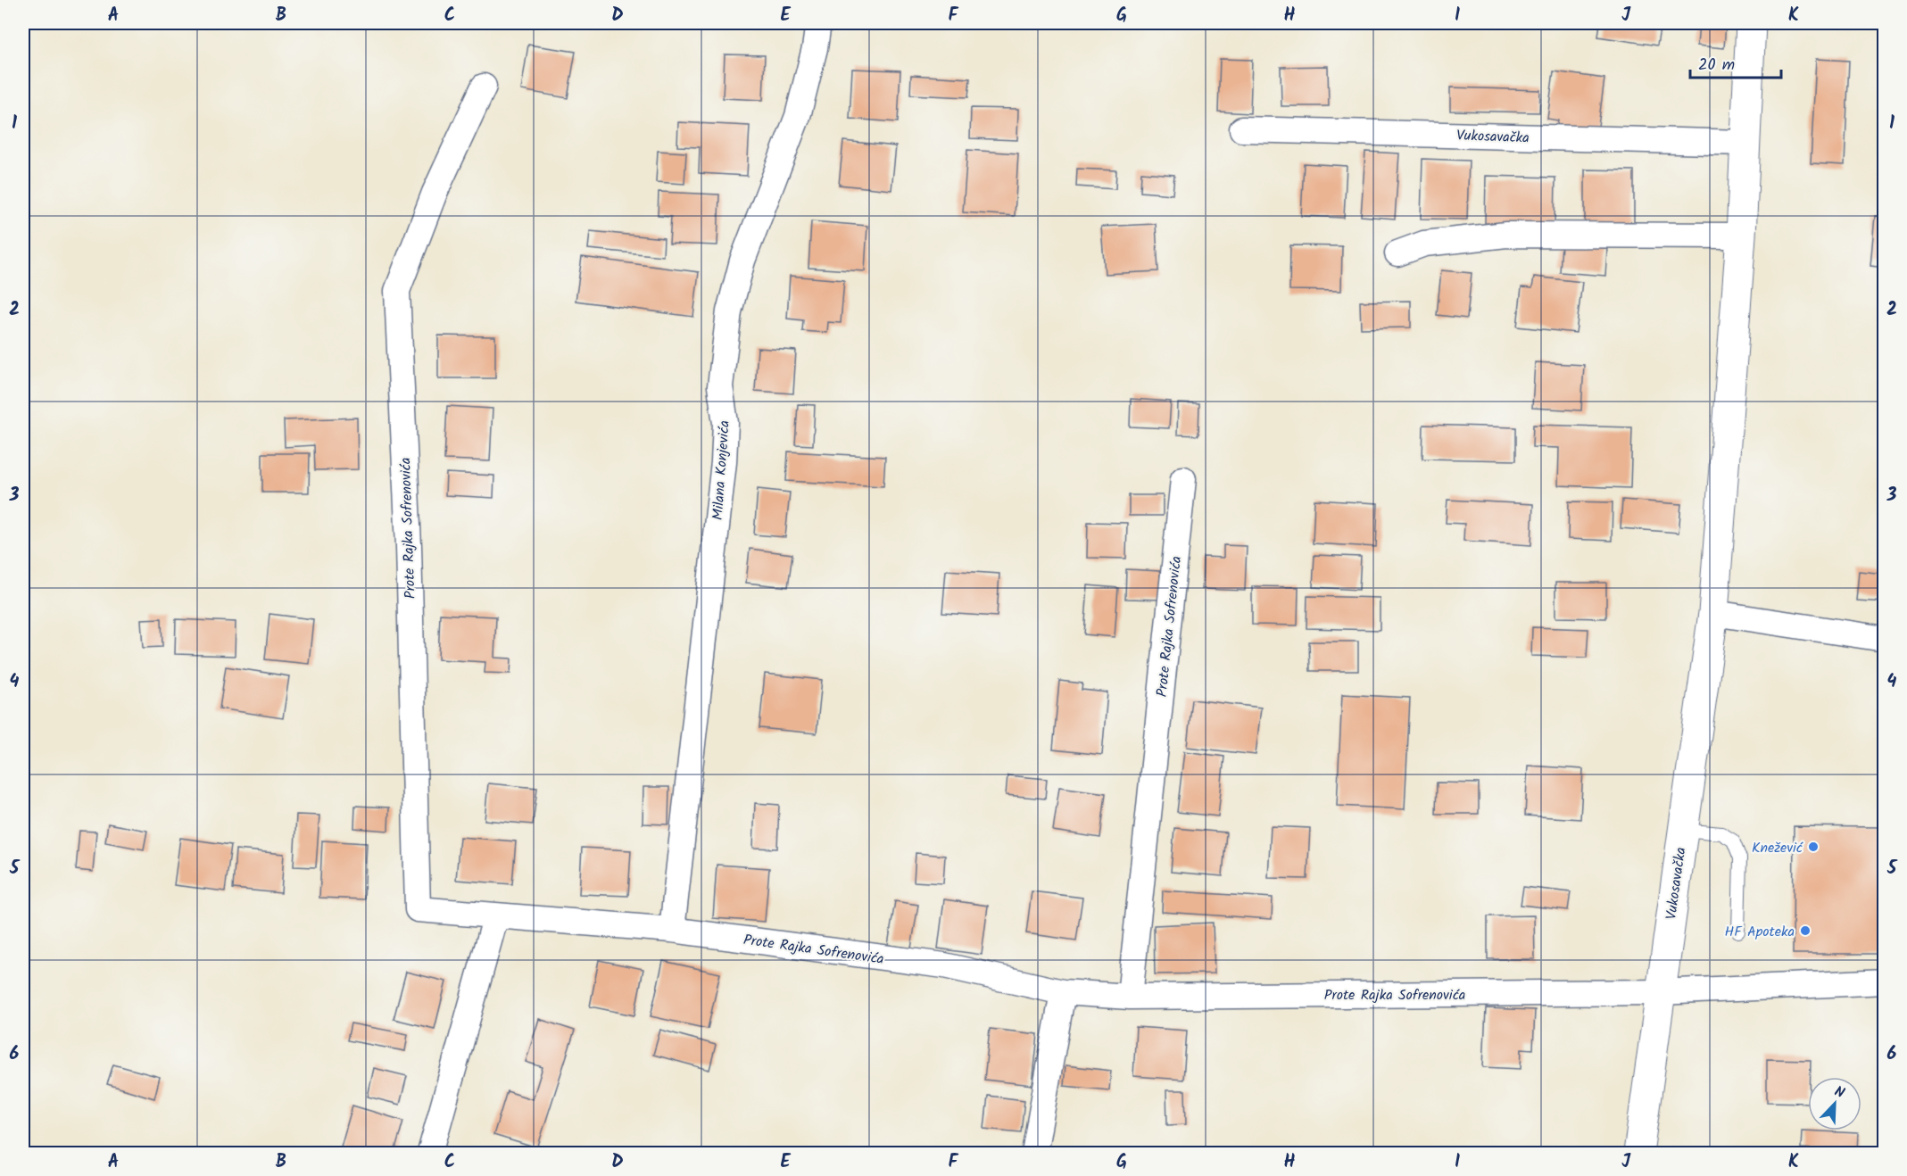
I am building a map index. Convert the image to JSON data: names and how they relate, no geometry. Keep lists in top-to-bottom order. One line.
{"streets":{"main road":["Vukosavačka"],"street":["Milana Konjevića","Prote Rajka Sofrenovića"]},"crossings":[["Vukosavačka","Prote Rajka Sofrenovića"],["Milana Konjevića","Prote Rajka Sofrenovića"]],"places":["Knežević","HF Apoteka"],"scale_bar":"20 m","north":"top right","grid":{"columns":["A","B","C","D","E","F","G","H","I","J","K"],"rows":["1","2","3","4","5","6"]}}
